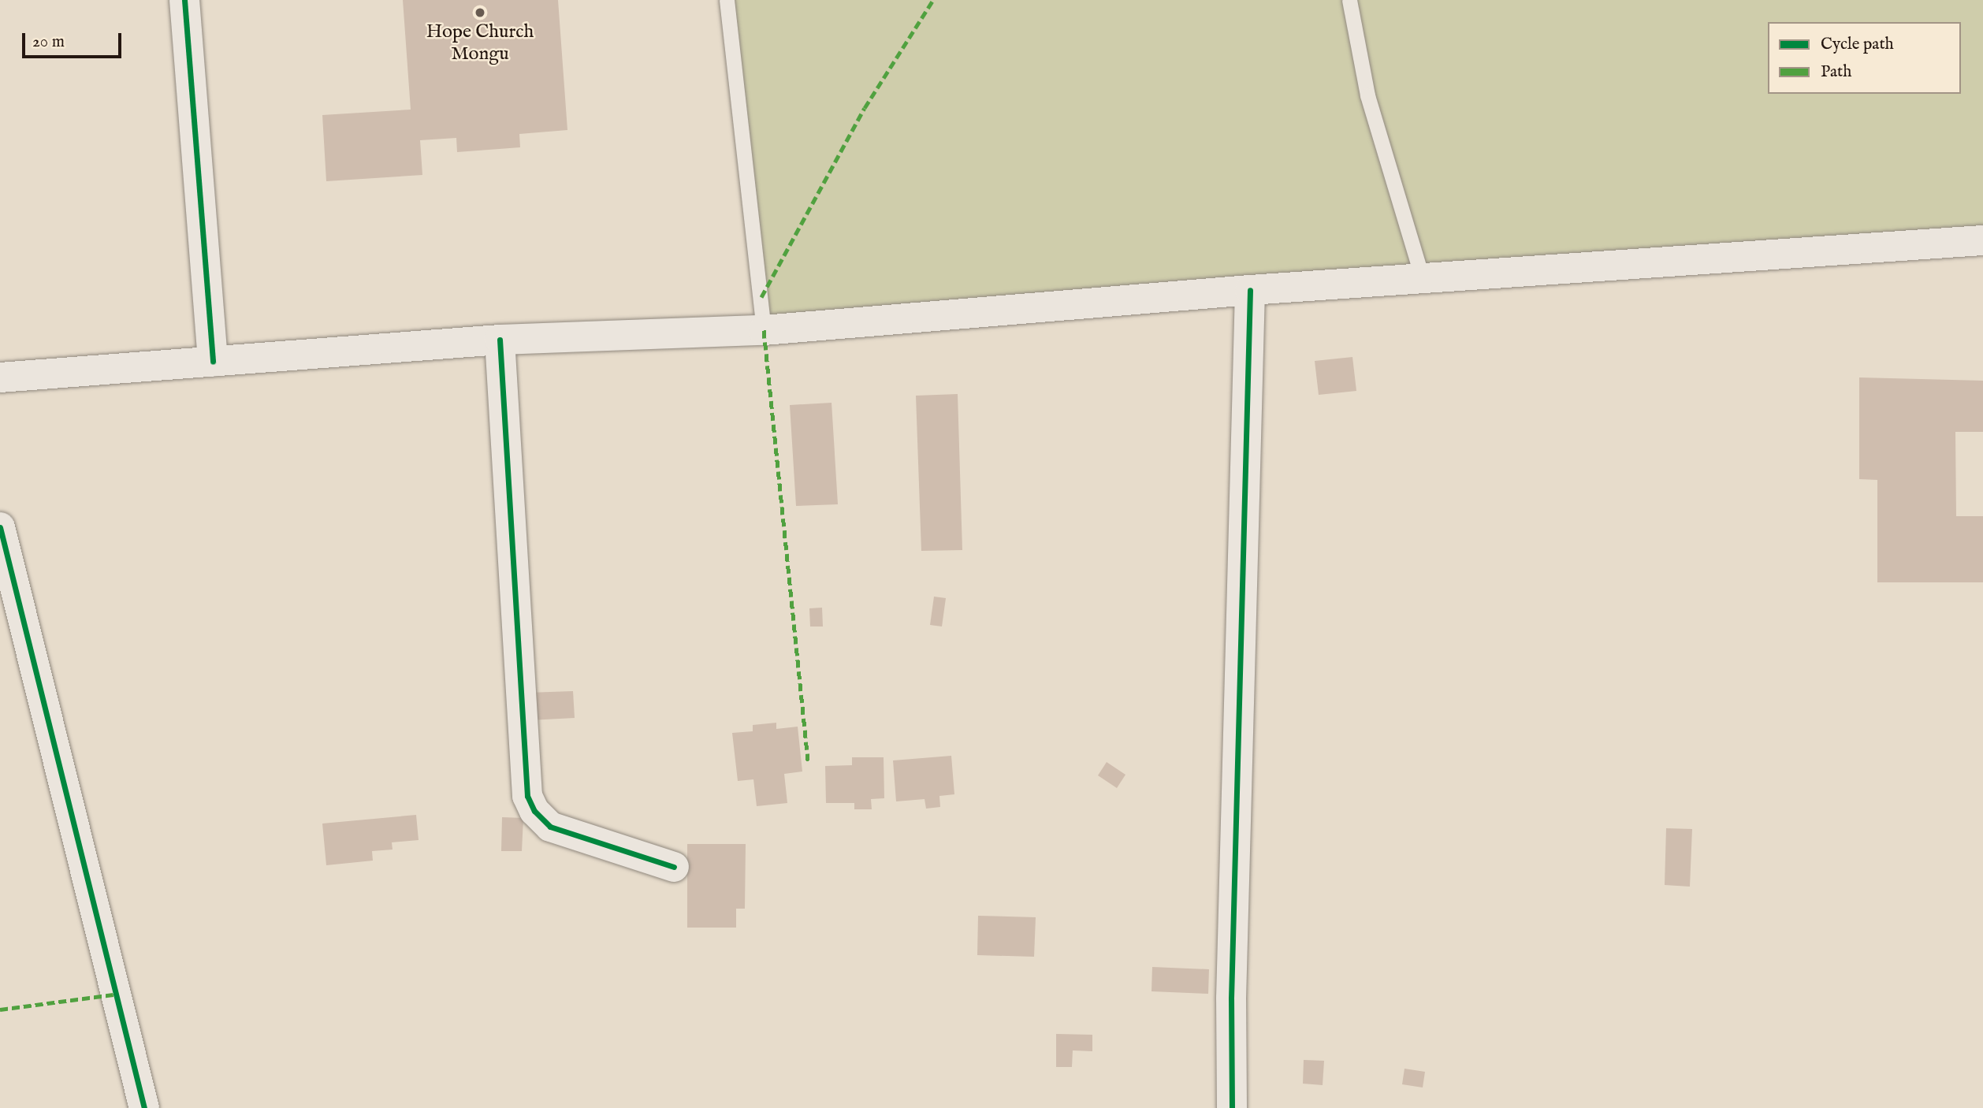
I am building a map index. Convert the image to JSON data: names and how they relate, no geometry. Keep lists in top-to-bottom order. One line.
{"places":["Hope Church Mongu"],"legend":["Cycle path","Path"],"scale_bar":"20 m"}
